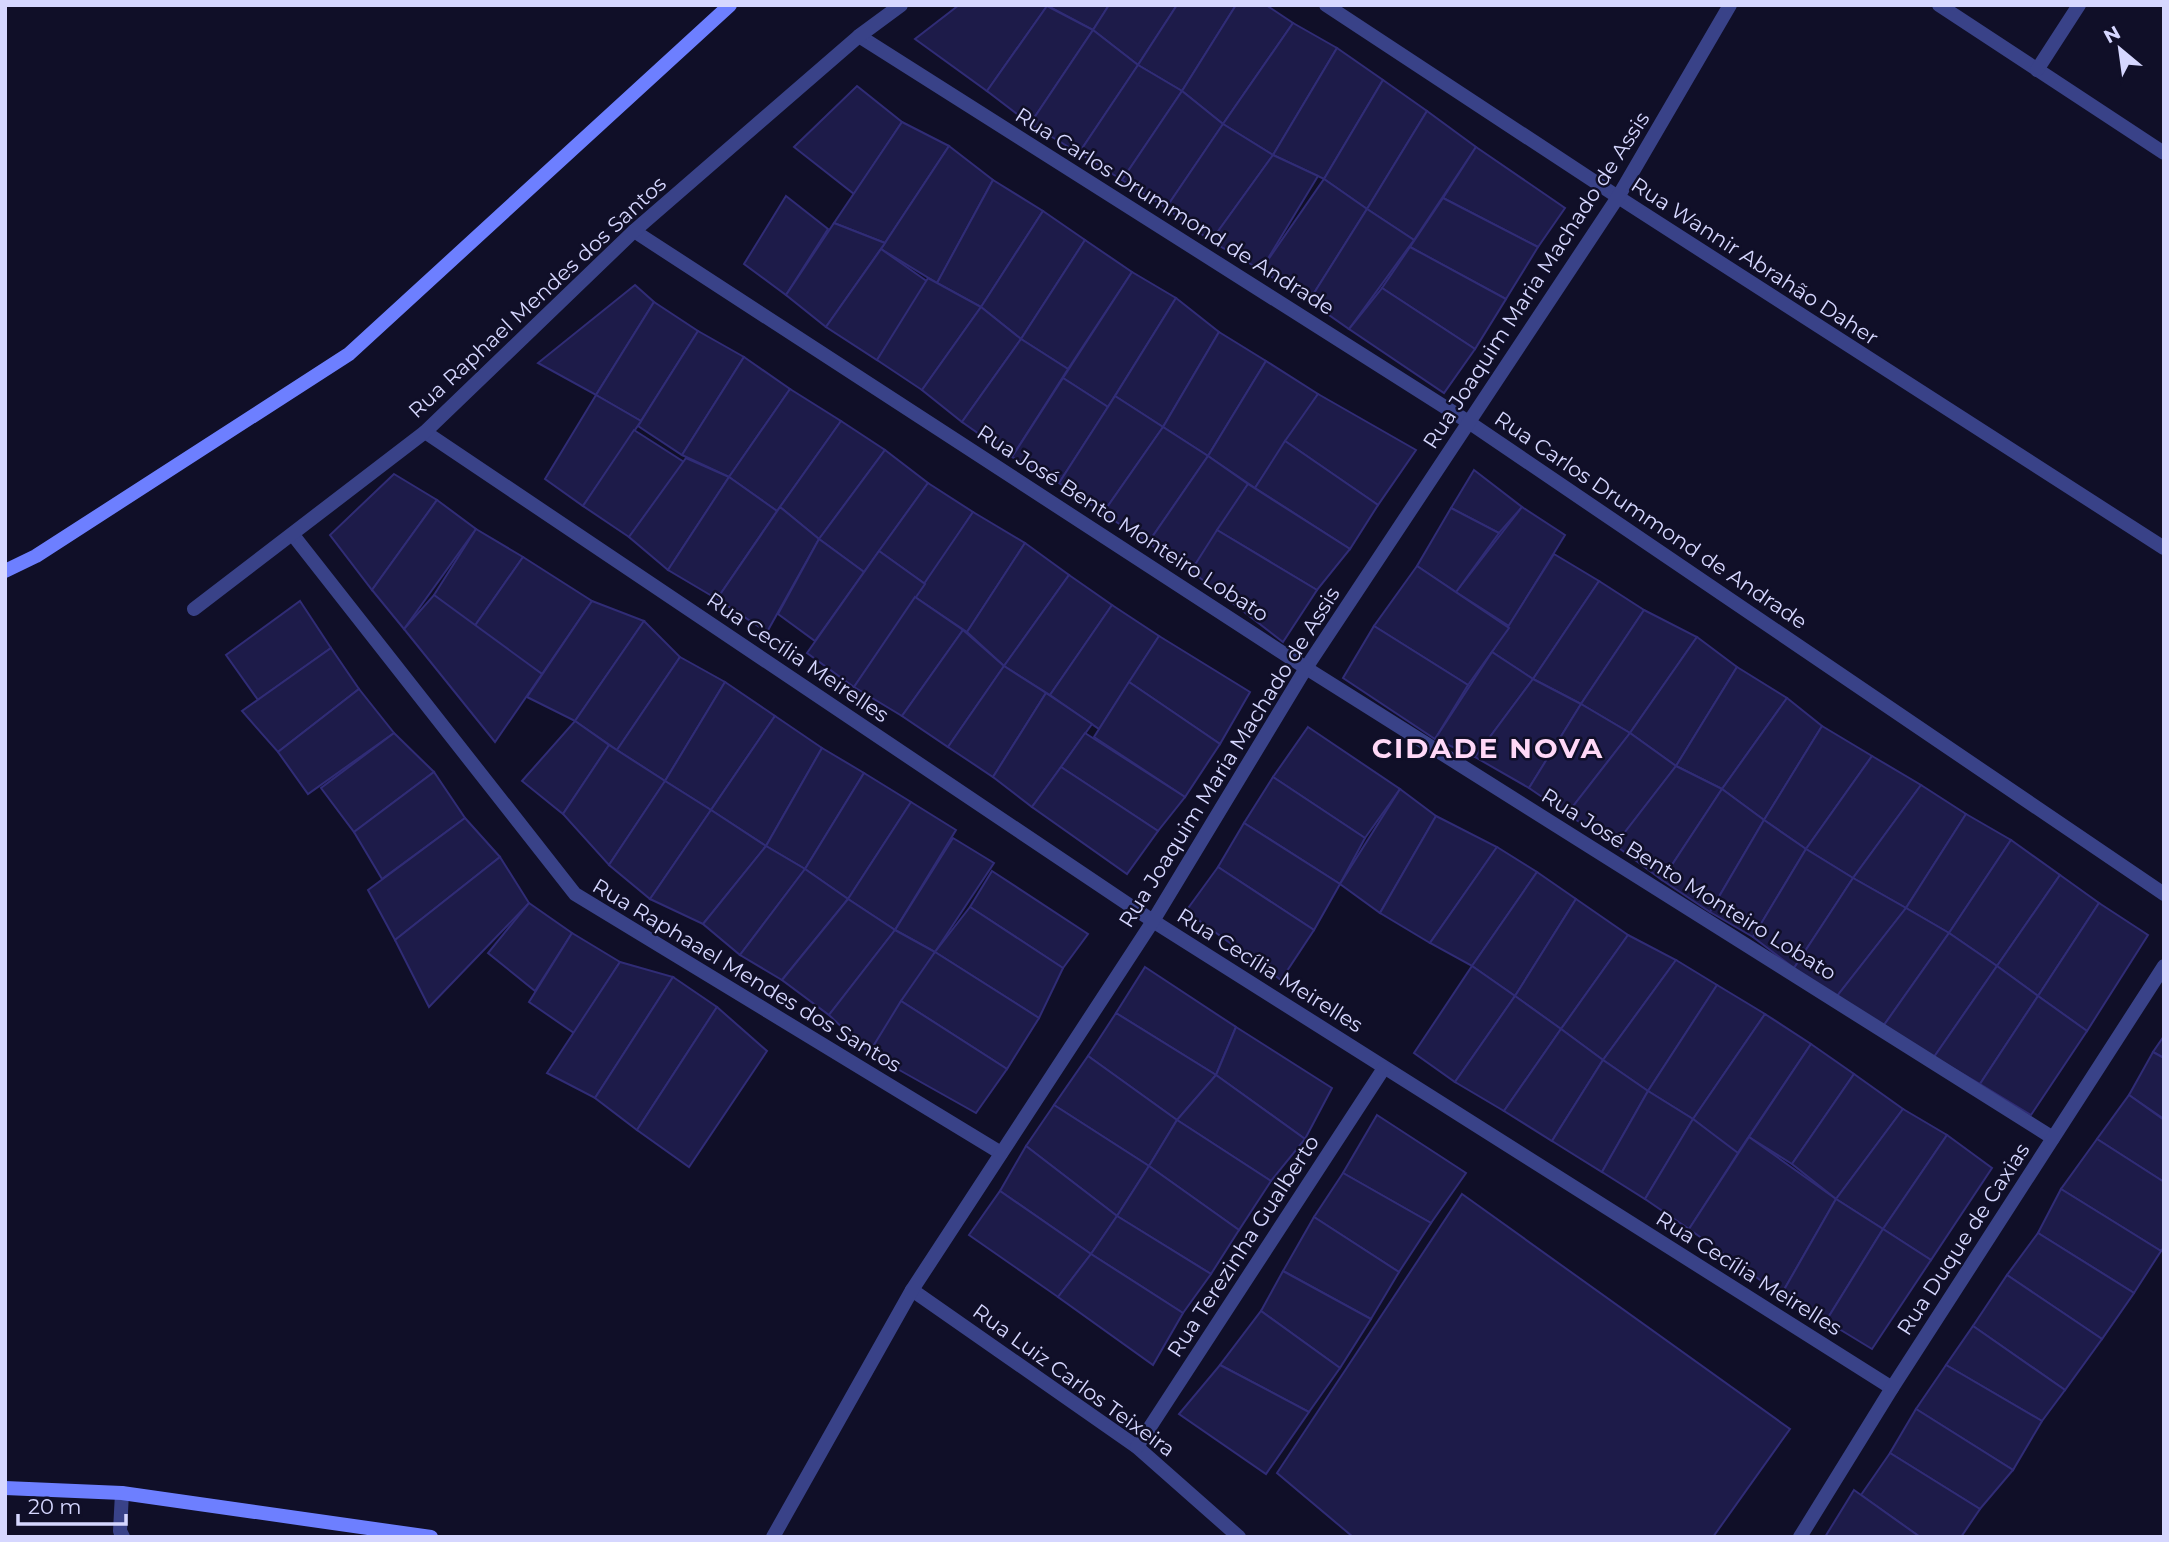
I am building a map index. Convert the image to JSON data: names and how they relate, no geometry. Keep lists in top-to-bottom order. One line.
{"streets":{"street":["Rua Carlos Drummond de Andrade","Rua Wannir Abrahão Daher","Rua Joaquim Maria Machado de Assis","Rua Raphael Mendes dos Santos","Rua José Bento Monteiro Lobato","Rua Cecília Meirelles","Rua Raphaael Mendes dos Santos","Rua Duque de Caxias","Rua Terezinha Gualberto","Rua Luiz Carlos Teixeira"]},"crossings":[["Rua Carlos Drummond de Andrade","Rua Joaquim Maria Machado de Assis"],["Rua Carlos Drummond de Andrade","Rua Raphael Mendes dos Santos"],["Rua Wannir Abrahão Daher","Rua Joaquim Maria Machado de Assis"],["Rua Joaquim Maria Machado de Assis","Rua José Bento Monteiro Lobato"],["Rua Joaquim Maria Machado de Assis","Rua Cecília Meirelles"],["Rua Joaquim Maria Machado de Assis","Rua Raphaael Mendes dos Santos"],["Rua Joaquim Maria Machado de Assis","Rua Luiz Carlos Teixeira"],["Rua Raphael Mendes dos Santos","Rua José Bento Monteiro Lobato"],["Rua Raphael Mendes dos Santos","Rua Cecília Meirelles"],["Rua Raphael Mendes dos Santos","Rua Raphaael Mendes dos Santos"],["Rua José Bento Monteiro Lobato","Rua Duque de Caxias"],["Rua Cecília Meirelles","Rua Duque de Caxias"],["Rua Cecília Meirelles","Rua Terezinha Gualberto"],["Rua Terezinha Gualberto","Rua Luiz Carlos Teixeira"]],"districts":["CIDADE NOVA"],"scale_bar":"20 m","north":"top left"}
